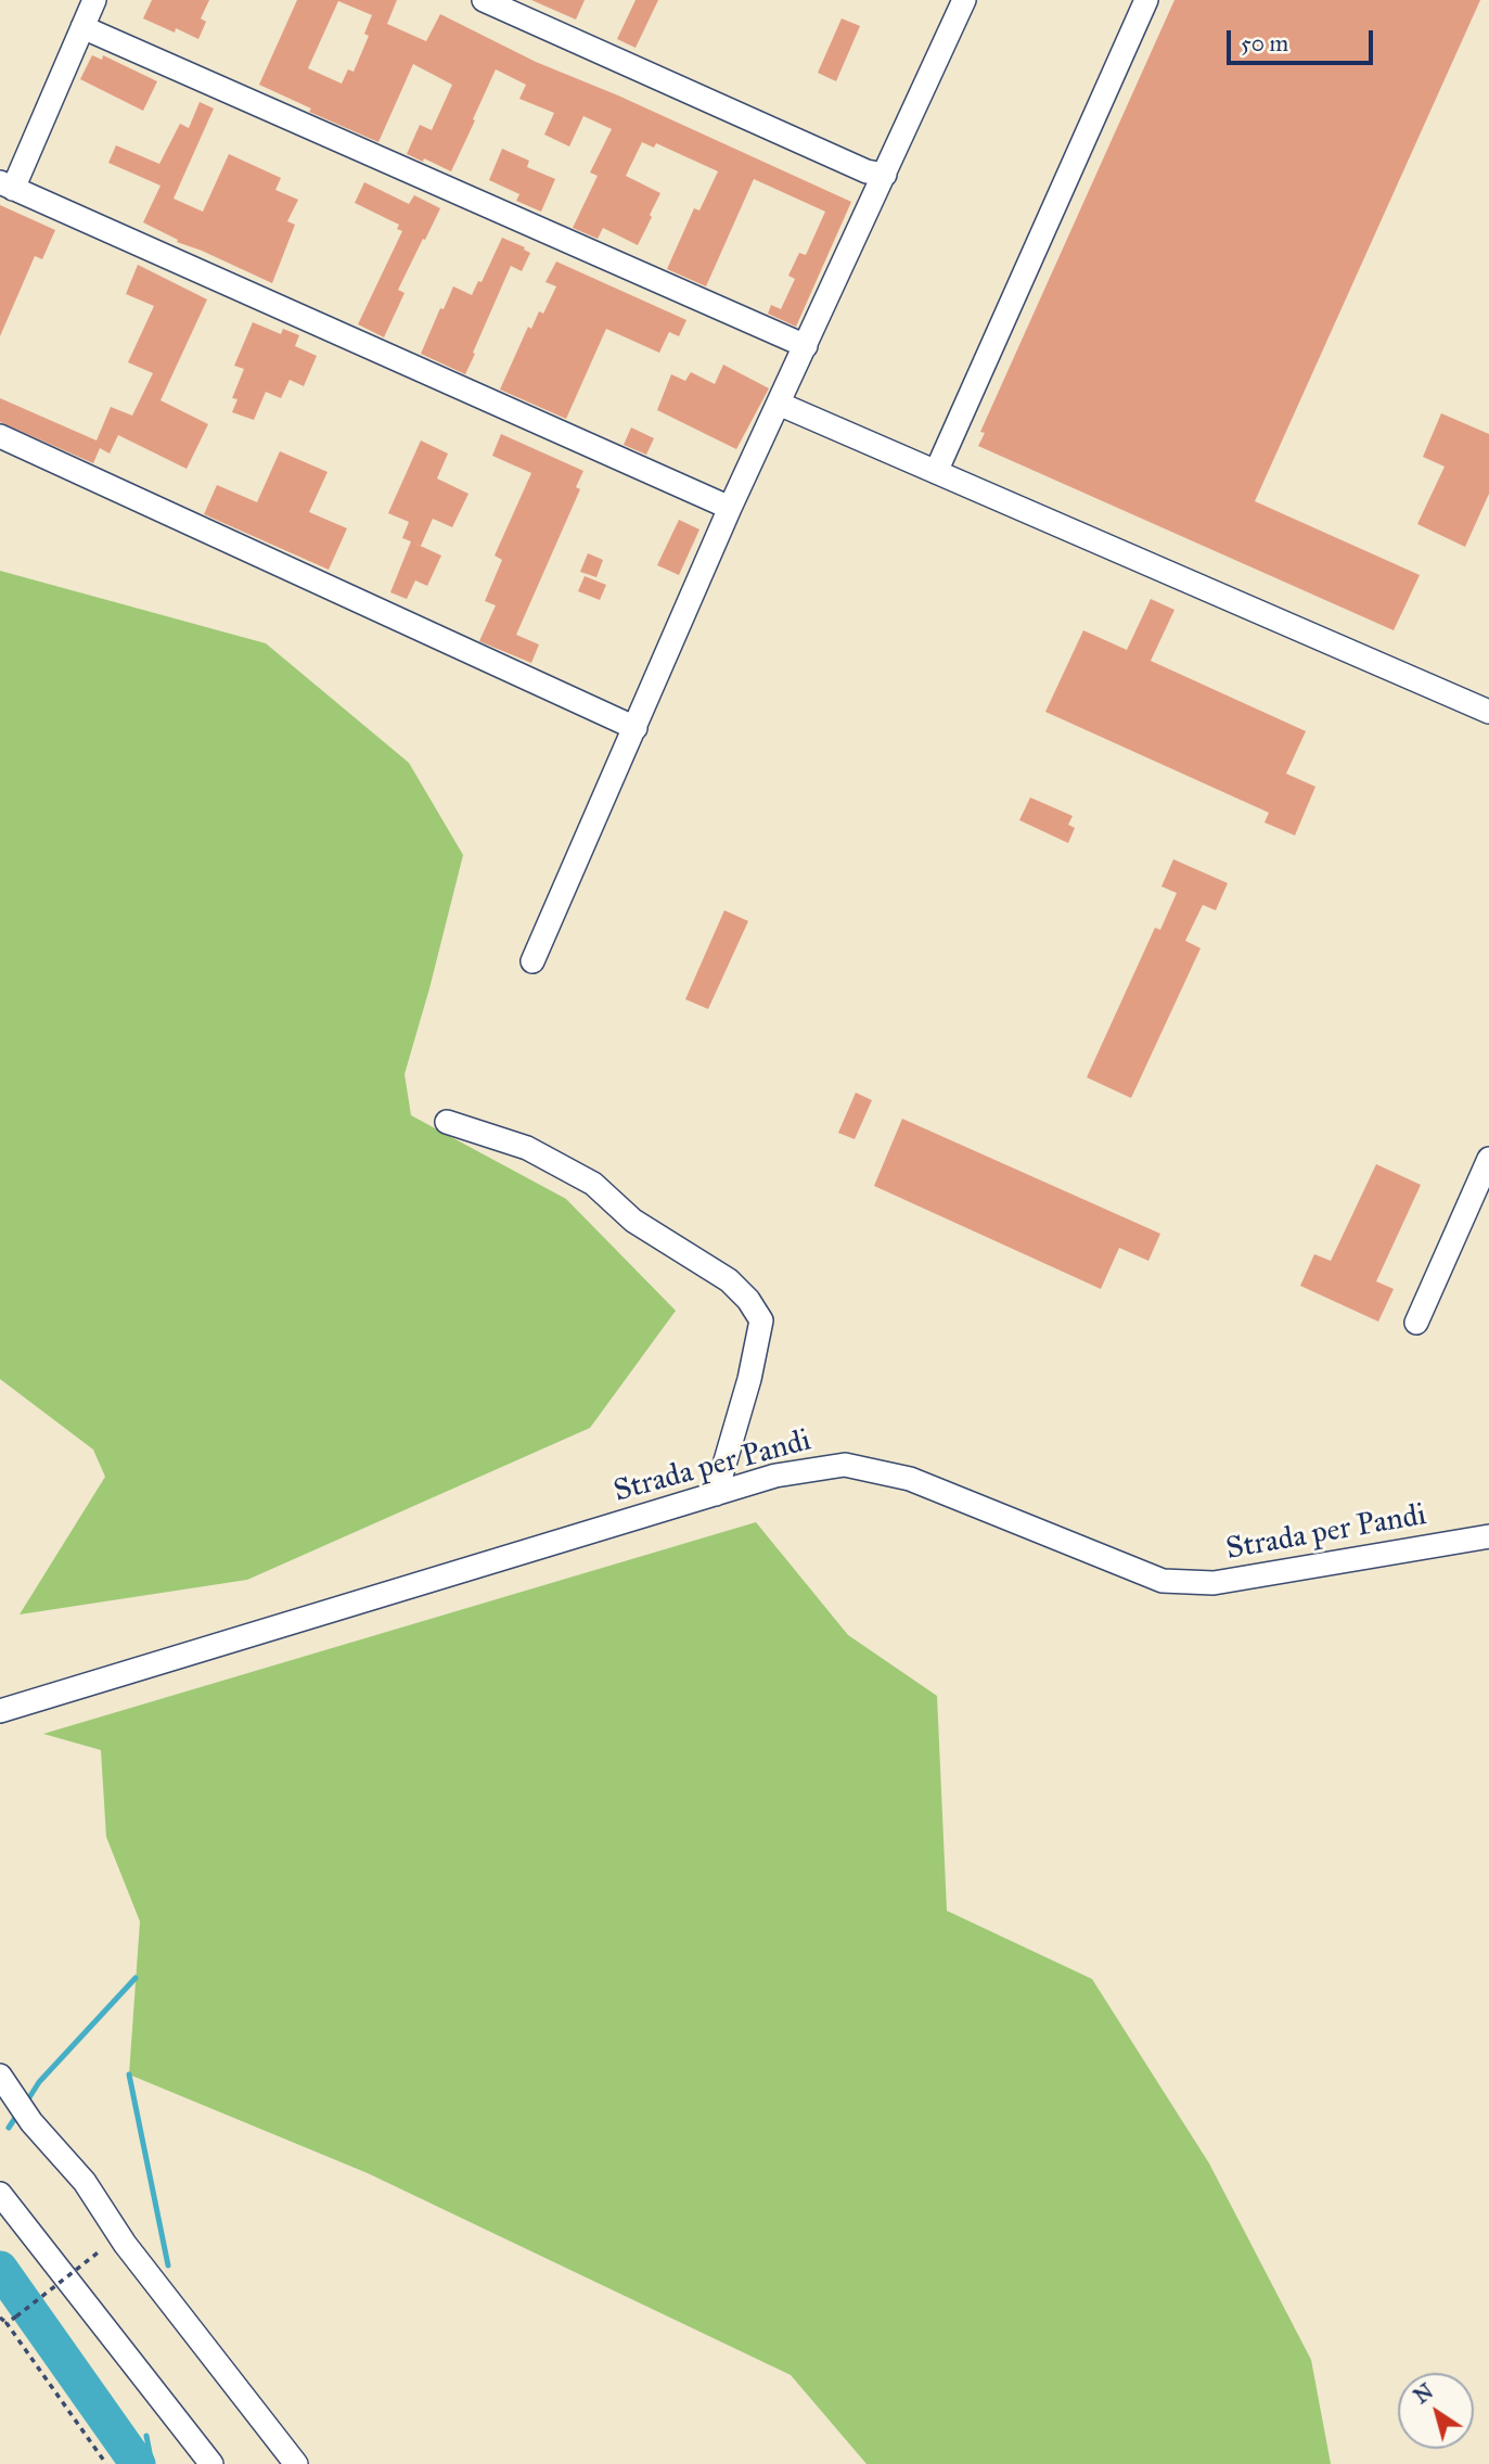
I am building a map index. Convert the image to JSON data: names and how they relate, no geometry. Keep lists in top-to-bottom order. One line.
{"streets":{"street":["Strada per Pandi"]},"scale_bar":"50 m","north":"top left"}
